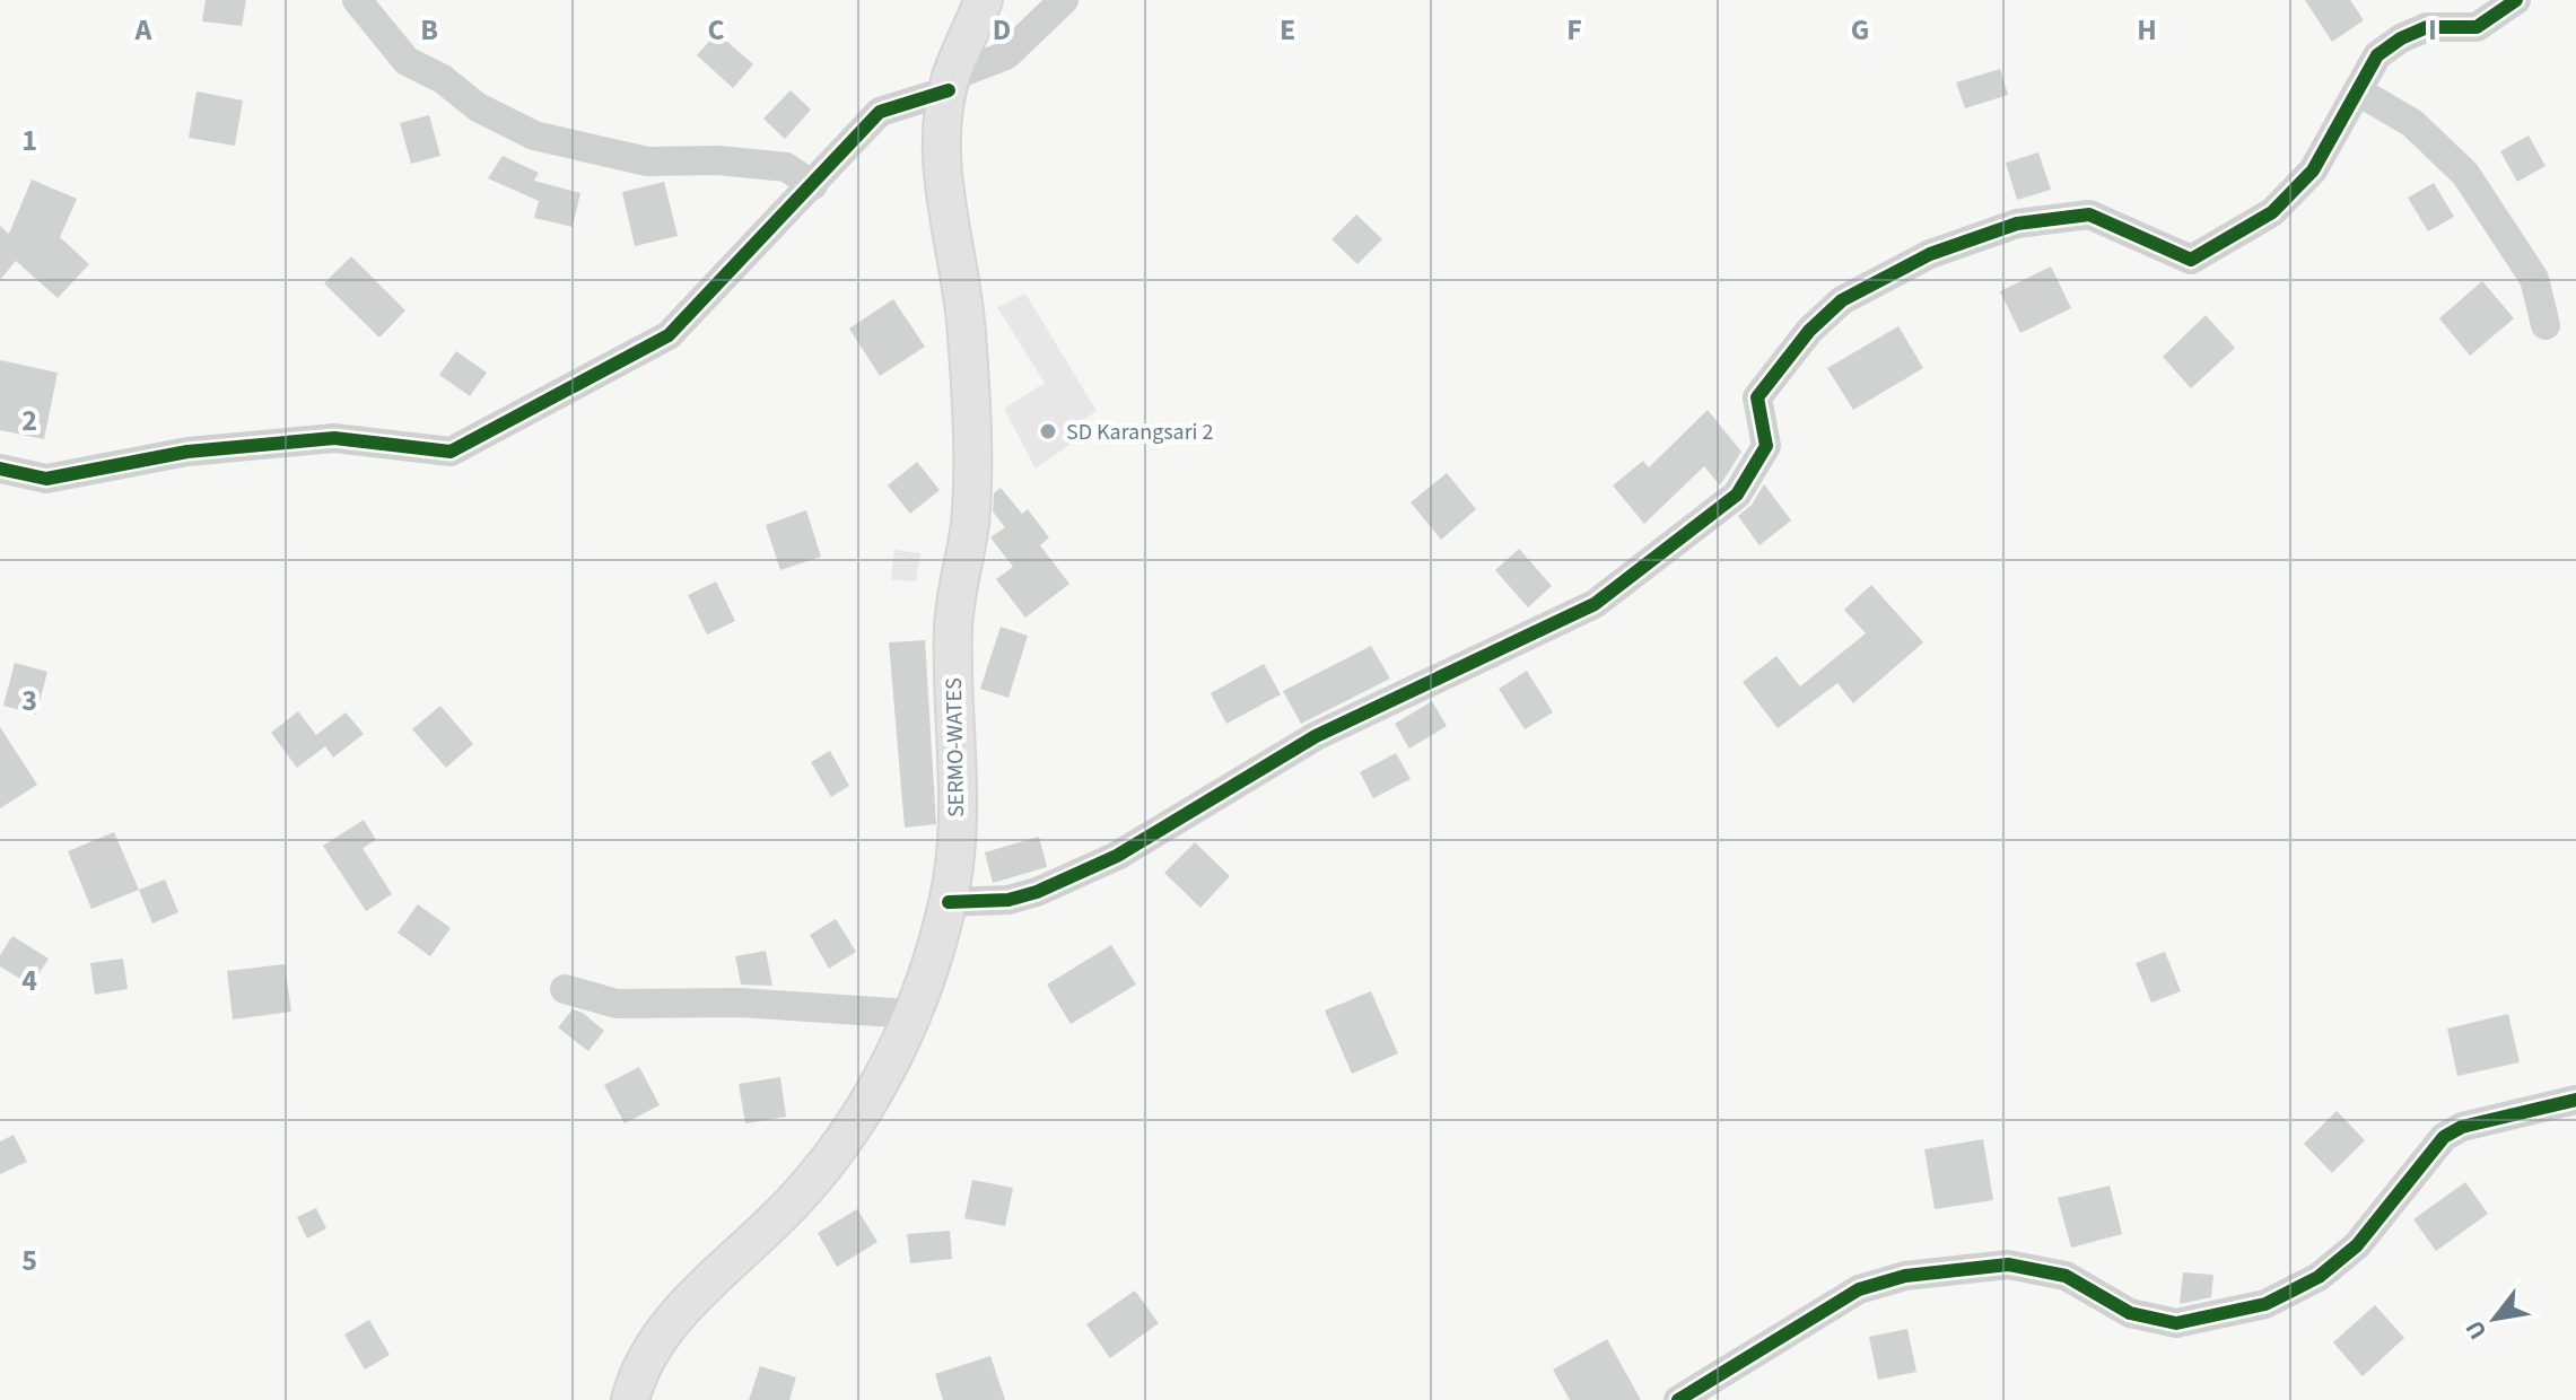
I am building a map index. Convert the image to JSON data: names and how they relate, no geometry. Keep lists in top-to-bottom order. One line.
{"streets":{"main road":["SERMO-WATES"]},"places":["SD Karangsari 2"],"north":"bottom left","grid":{"columns":["A","B","C","D","E","F","G","H","I"],"rows":["1","2","3","4","5"]}}
